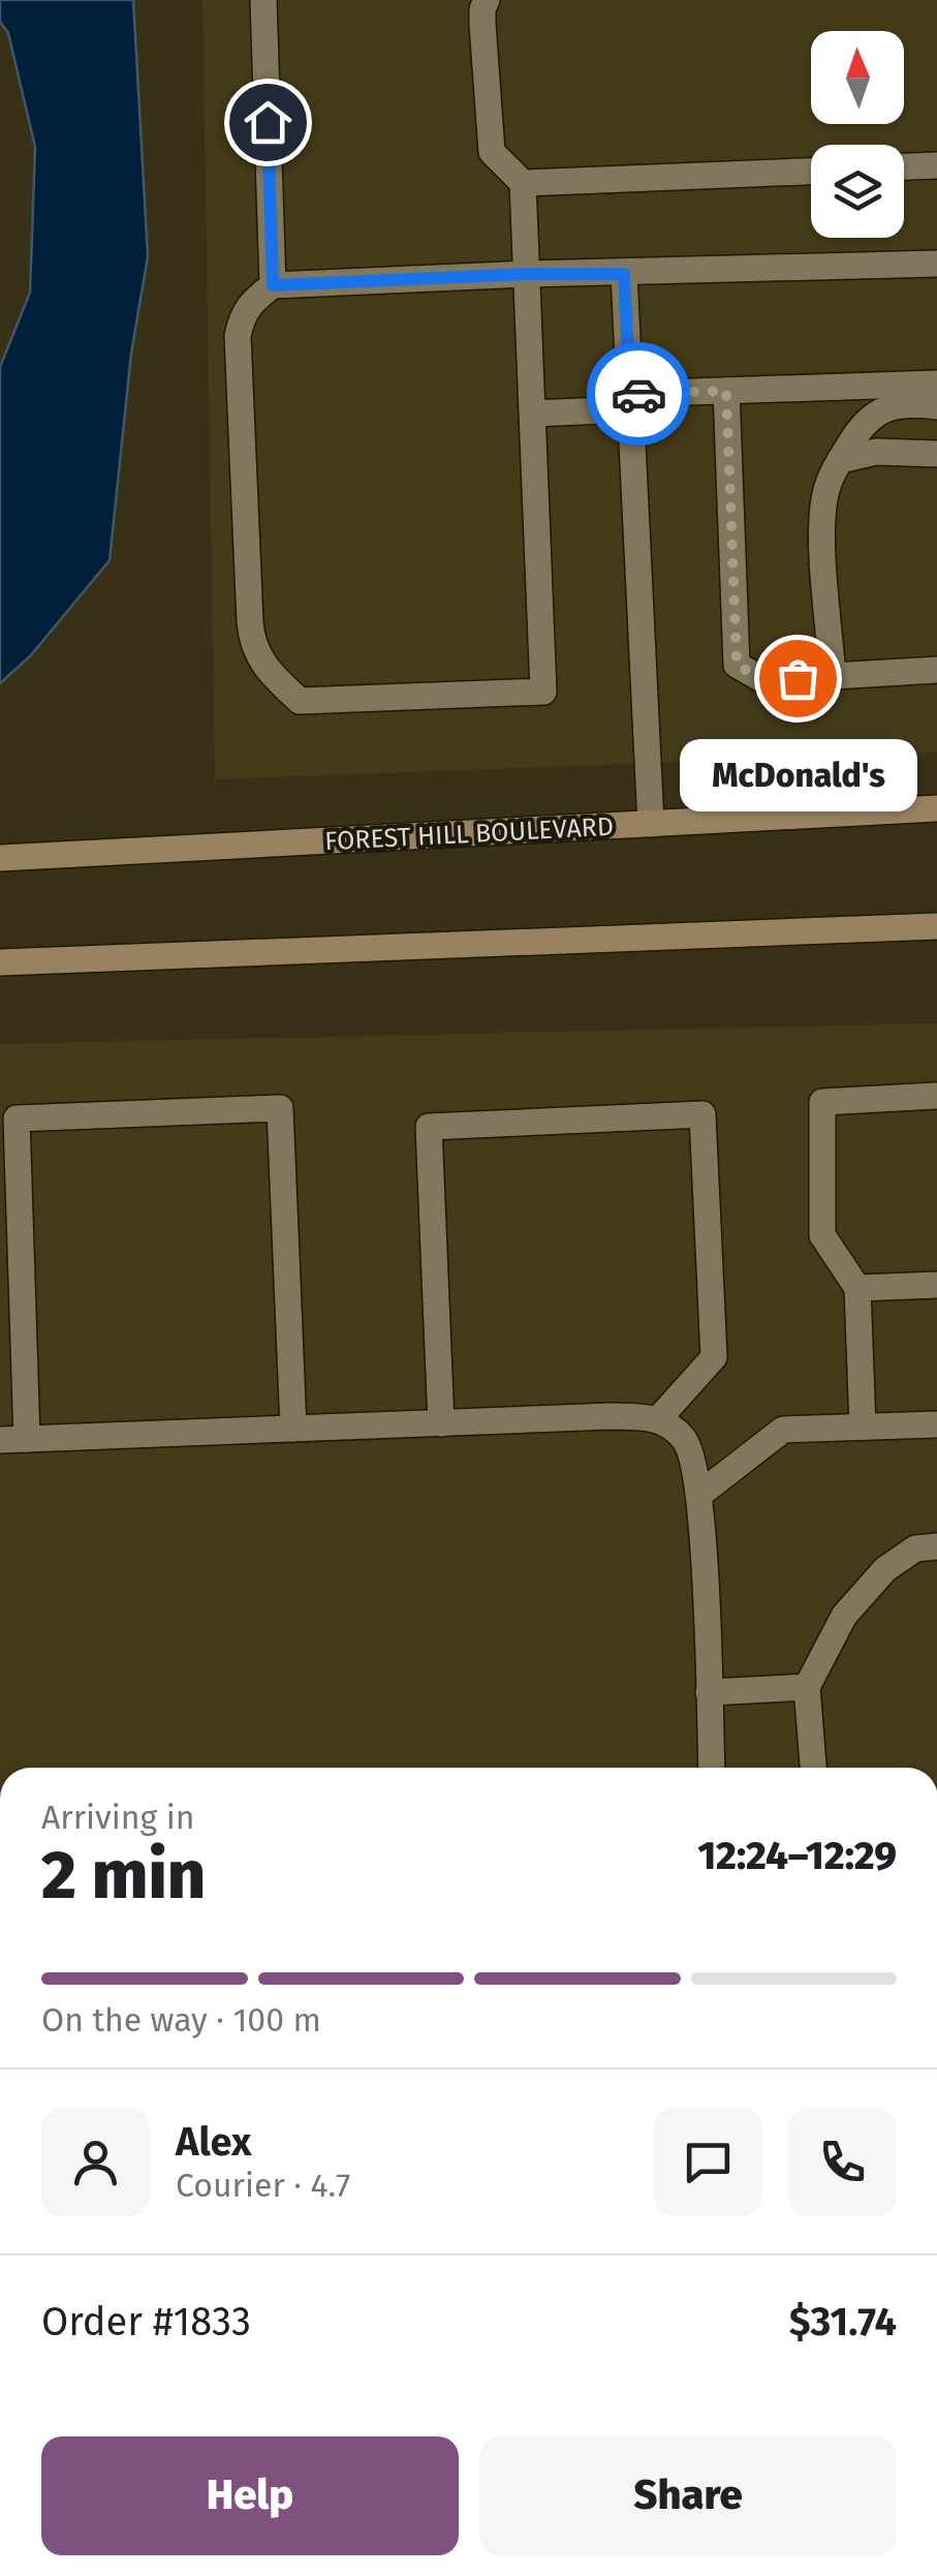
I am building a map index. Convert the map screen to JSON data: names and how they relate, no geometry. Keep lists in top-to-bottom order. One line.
{"streets":{"main road":["FOREST HILL BOULEVARD"]},"places":["McDonald's"],"north":"top","page":{"bubble":"McDonald's","heading":["2 min","Arriving in","12:24–12:29"],"panel":["Alex","Courier · 4.7","Order #1833","$31.74"],"bar":"On the way · 100 m","buttons":["Help","Share"]}}
